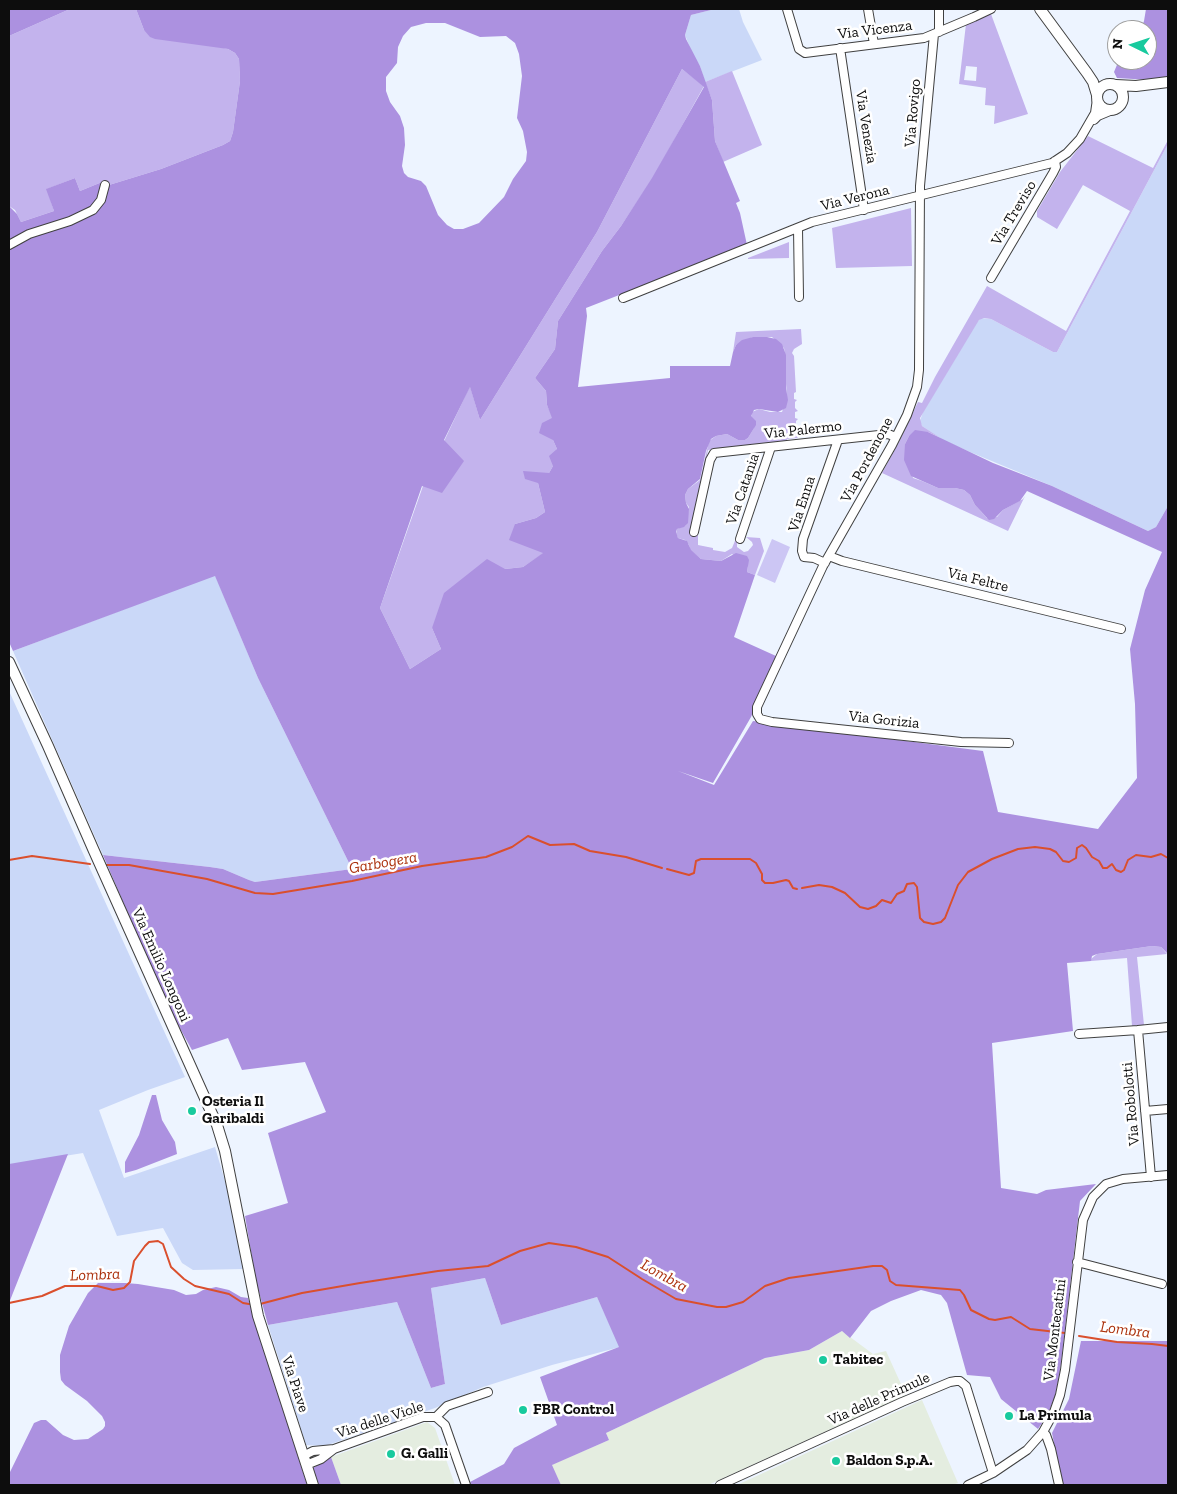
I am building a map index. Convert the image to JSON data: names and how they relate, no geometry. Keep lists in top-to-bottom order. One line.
{"streets":{"street":["Via Vicenza","Via Rovigo","Via Venezia","Via Verona","Via Treviso","Via Palermo","Via Pordenone","Via Catania","Via Enna","Via Feltre","Via Gorizia","Via Emilio Longoni","Via Robolotti","Via Montecatini","Via Piave","Via delle Primule","Via delle Viole"]},"crossings":[["Via Vicenza","Via Rovigo"],["Via Vicenza","Via Venezia"],["Via Rovigo","Via Verona"],["Via Rovigo","Via Pordenone"],["Via Venezia","Via Verona"],["Via Verona","Via Treviso"],["Via Verona","Via Pordenone"],["Via Palermo","Via Pordenone"],["Via Palermo","Via Catania"],["Via Palermo","Via Enna"],["Via Pordenone","Via Enna"],["Via Pordenone","Via Feltre"],["Via Pordenone","Via Gorizia"],["Via Enna","Via Feltre"],["Via Emilio Longoni","Via Piave"],["Via Robolotti","Via Montecatini"],["Via Montecatini","Via delle Primule"],["Via Piave","Via delle Viole"]],"water":["Garbogera","Lombra"],"places":["Osteria Il Garibaldi","Tabitec","FBR Control","La Primula","G. Galli","Baldon S.p.A."],"north":"left"}
